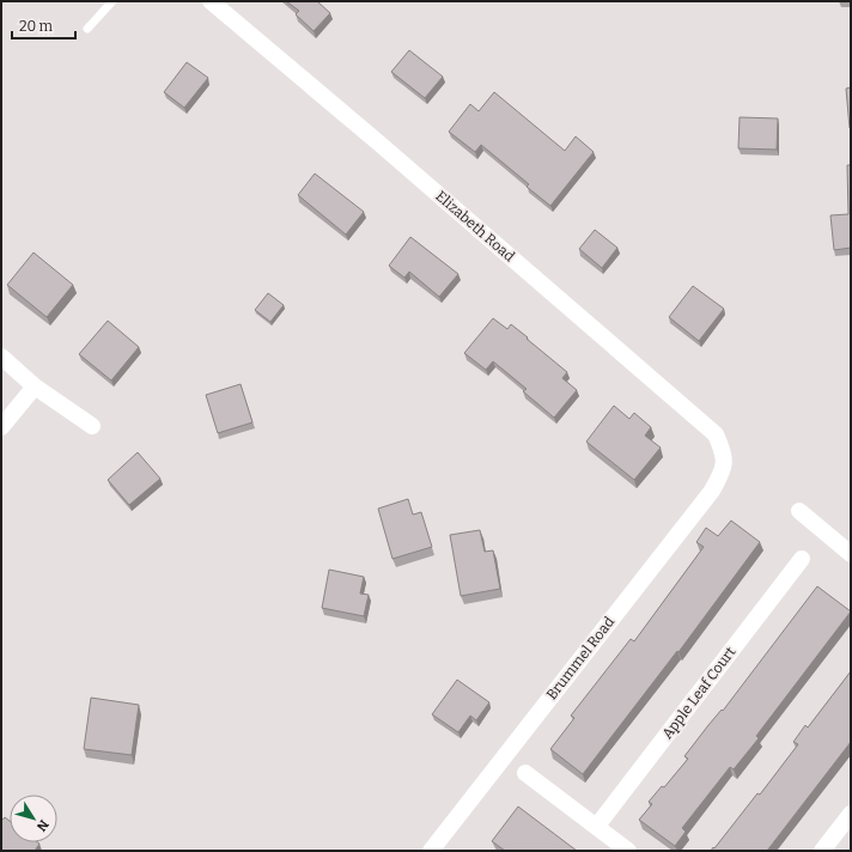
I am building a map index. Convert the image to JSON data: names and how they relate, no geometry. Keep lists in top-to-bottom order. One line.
{"streets":{"street":["Elizabeth Road","Brummel Road","Apple Leaf Court"]},"crossings":[["Elizabeth Road","Brummel Road"]],"scale_bar":"20 m","north":"bottom right"}
